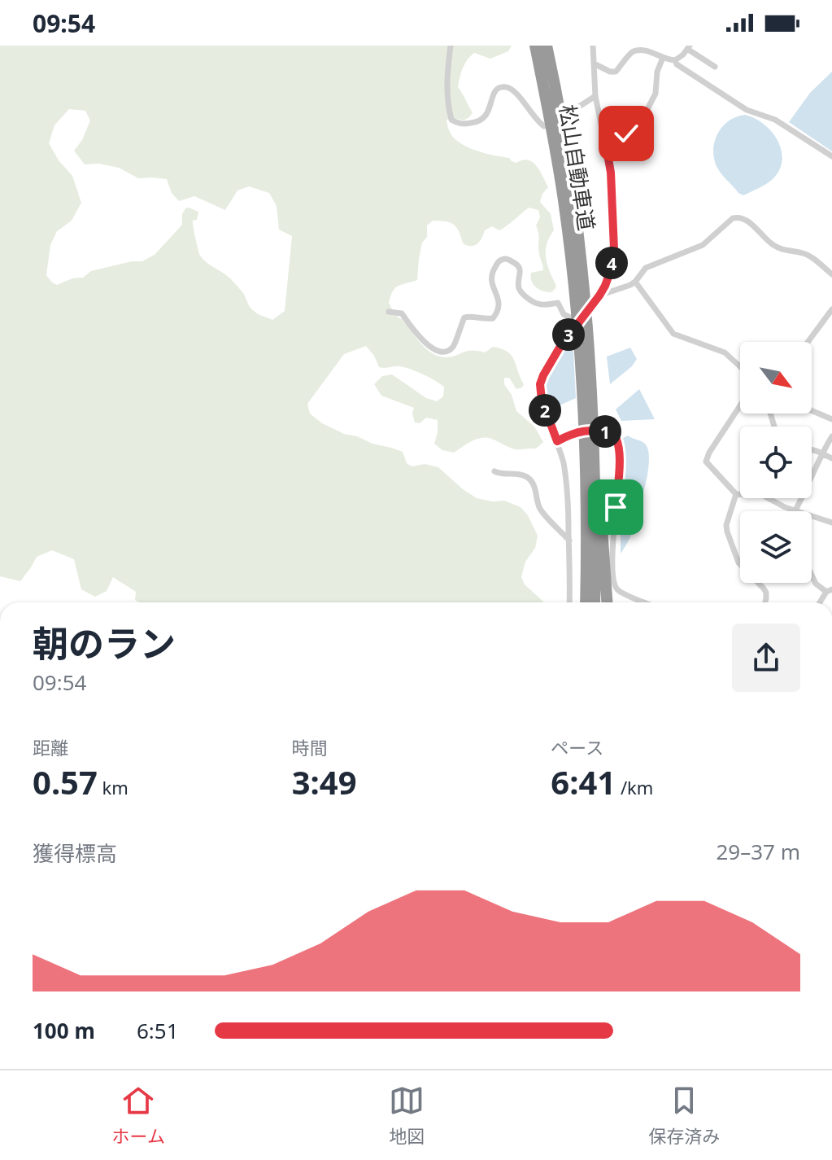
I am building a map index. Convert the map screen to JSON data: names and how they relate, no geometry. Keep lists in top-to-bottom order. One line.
{"streets":{"highway":["松山自動車道"]},"north":"bottom right","page":{"status":"09:54","pins":["4","3","2","1"],"heading":["朝のラン","09:54"],"stats":[["距離","0.57 km"],["時間","3:49"],["ペース","6:41 /km"]],"chart":["獲得標高","29–37 m"],"list":[{"name":"100 m","note":"6:51"}],"tabs":["ホーム","地図","保存済み"]}}
